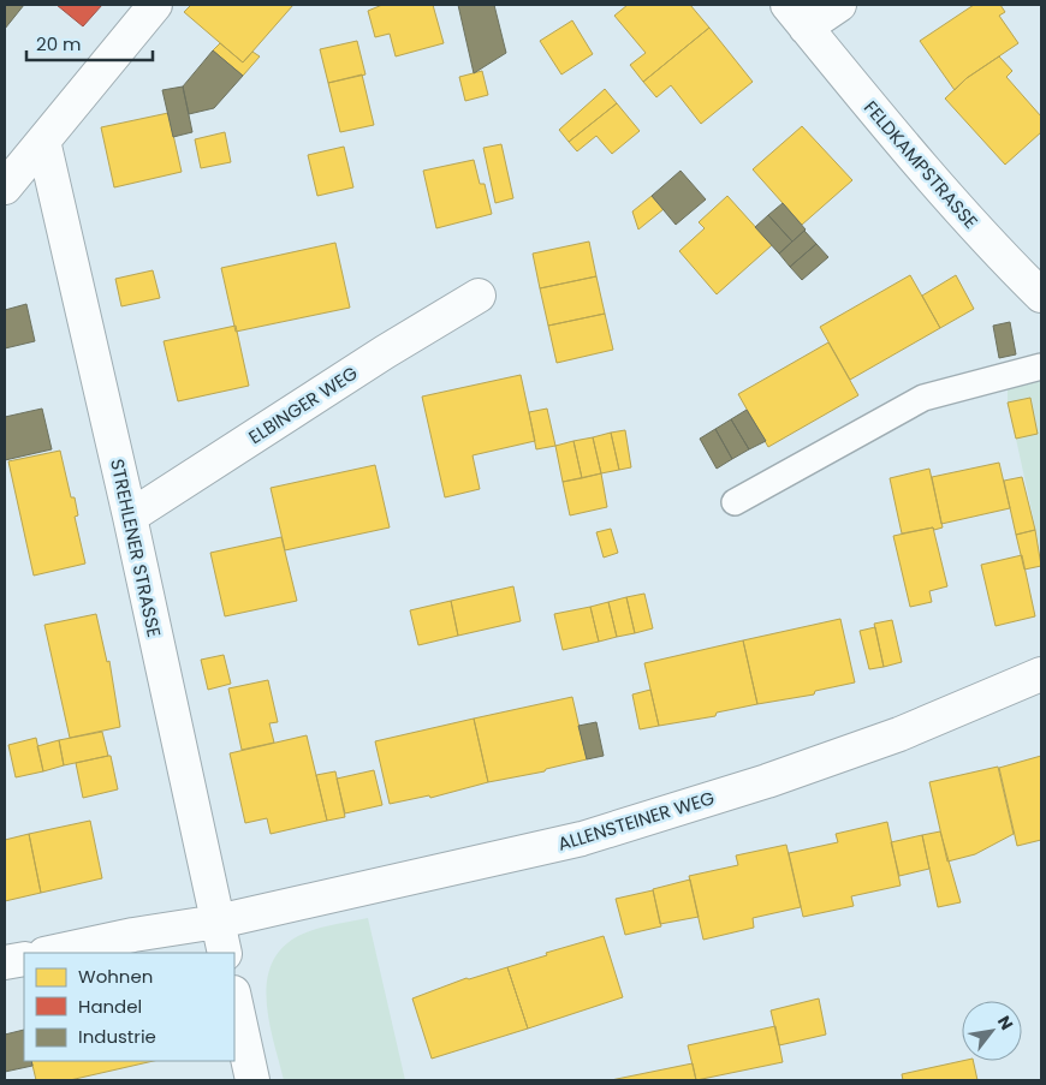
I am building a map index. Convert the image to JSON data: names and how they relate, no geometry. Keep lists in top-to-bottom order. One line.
{"streets":{"street":["FELDKAMPSTRASSE","ELBINGER WEG","STREHLENER STRASSE","ALLENSTEINER WEG"]},"crossings":[["ELBINGER WEG","STREHLENER STRASSE"],["STREHLENER STRASSE","ALLENSTEINER WEG"]],"legend":["Wohnen","Handel","Industrie"],"scale_bar":"20 m","north":"top right"}
